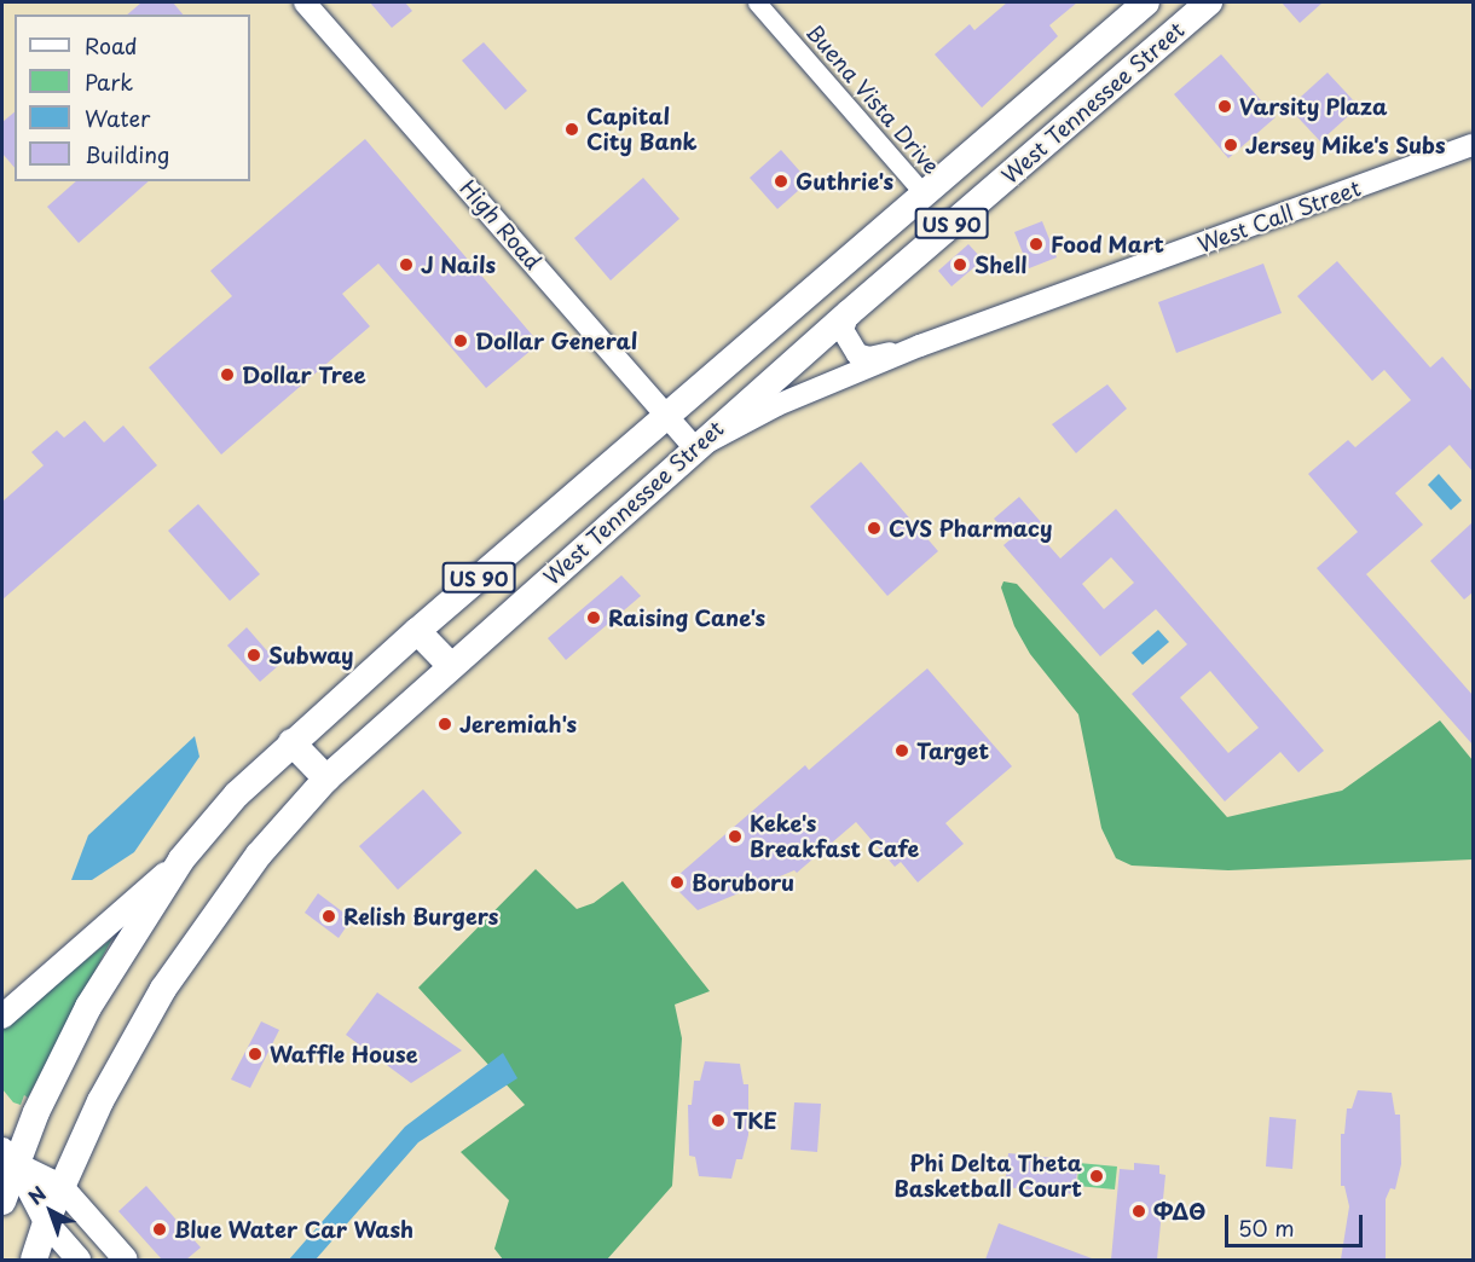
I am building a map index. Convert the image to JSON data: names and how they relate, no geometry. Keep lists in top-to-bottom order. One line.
{"streets":{"main road":["West Tennessee Street","US 90"],"street":["Buena Vista Drive","West Call Street","High Road"]},"crossings":[["Buena Vista Drive","West Tennessee Street"],["West Tennessee Street","West Call Street"],["West Tennessee Street","High Road"],["West Call Street","High Road"]],"places":["Varsity Plaza","Capital City Bank","Jersey Mike's Subs","Guthrie's","Food Mart","J Nails","Shell","Dollar General","Dollar Tree","CVS Pharmacy","Raising Cane's","Subway","Jeremiah's","Target","Keke's Breakfast Cafe","Boruboru","Relish Burgers","Waffle House","TKE","Phi Delta Theta Basketball Court","ΦΔΘ","Blue Water Car Wash"],"legend":["Road","Park","Water","Building"],"scale_bar":"50 m","north":"top left"}
